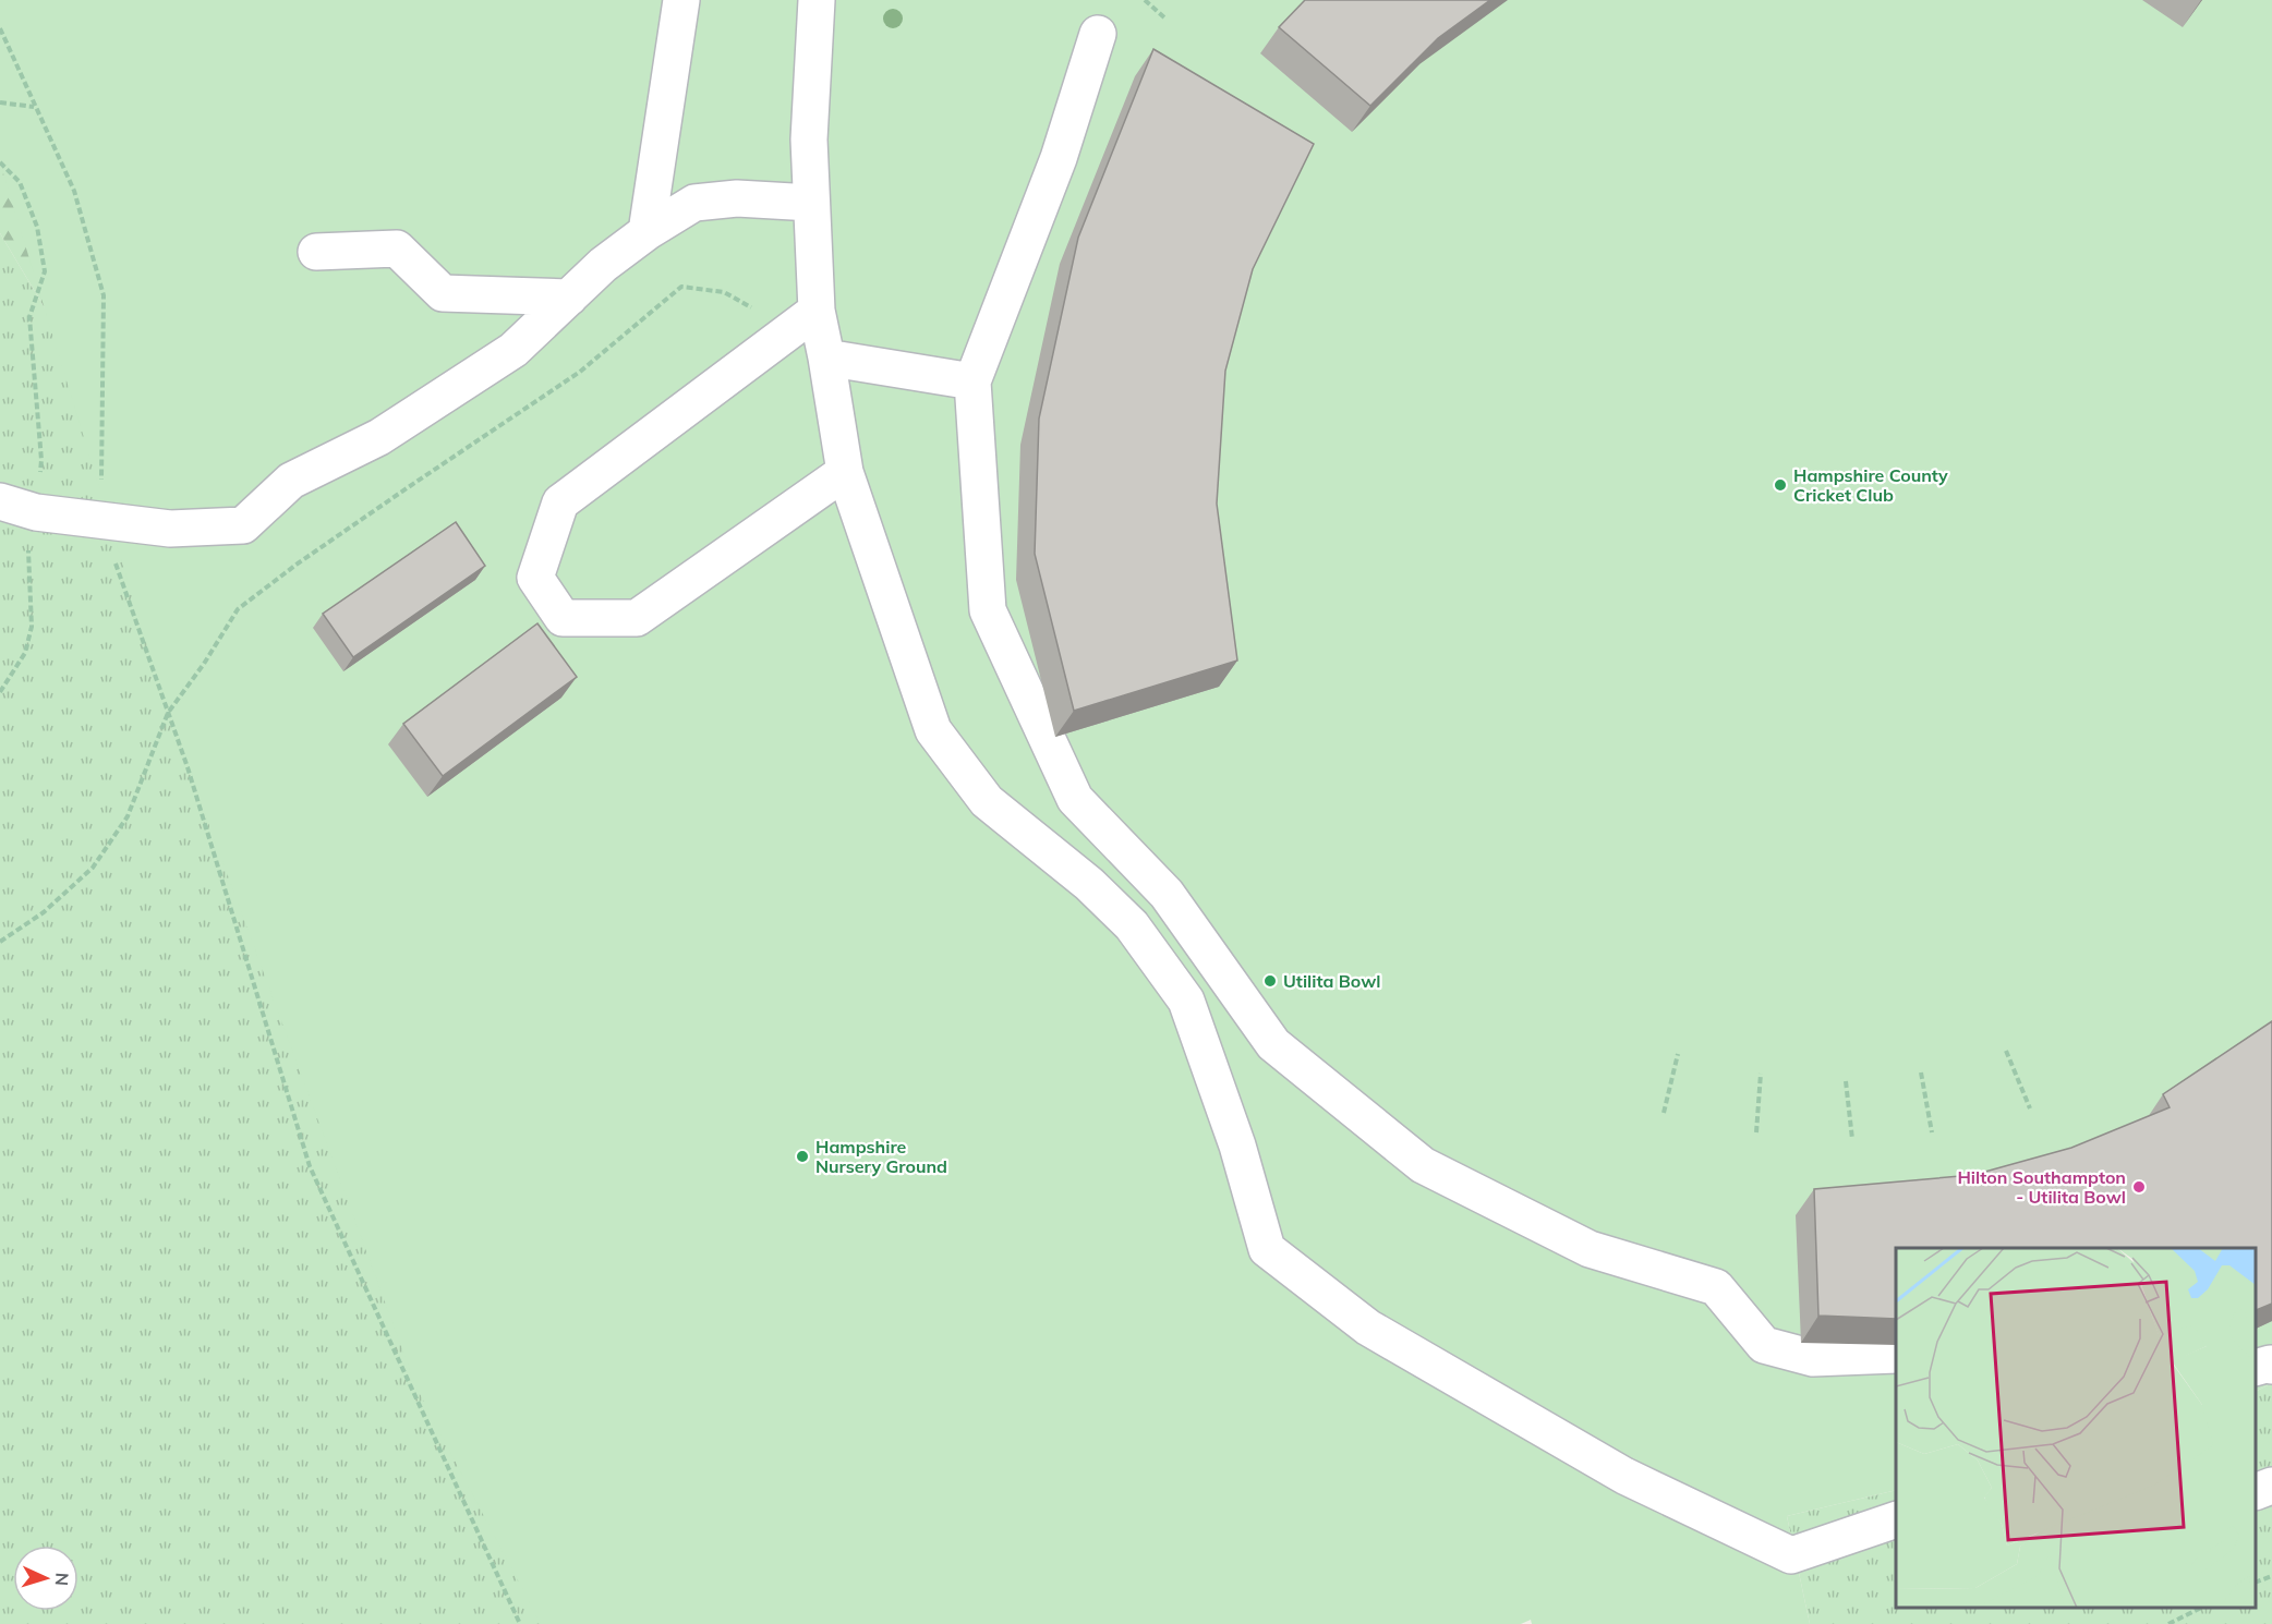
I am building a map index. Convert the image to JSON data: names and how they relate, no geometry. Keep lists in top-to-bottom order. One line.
{"places":["Hampshire County Cricket Club","Utilita Bowl","Hampshire Nursery Ground","Hilton Southampton - Utilita Bowl"],"north":"right"}
